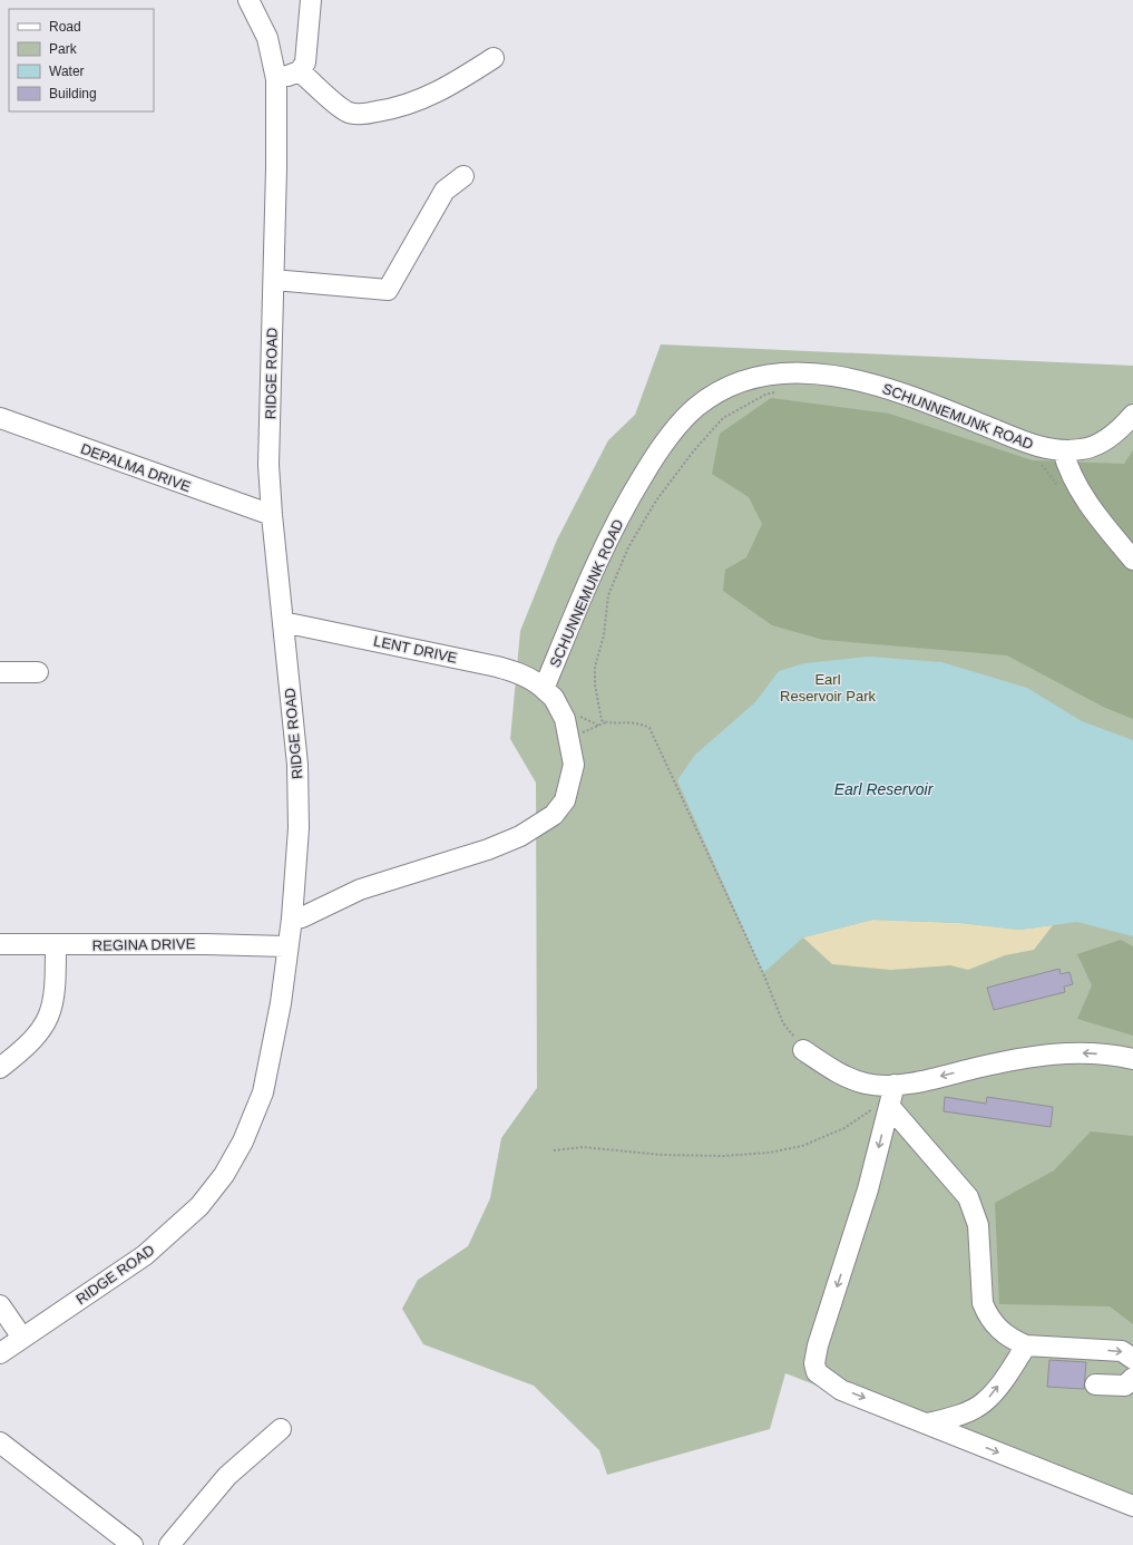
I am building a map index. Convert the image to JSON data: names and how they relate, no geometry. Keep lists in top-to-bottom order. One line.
{"streets":{"street":["RIDGE ROAD","SCHUNNEMUNK ROAD","DEPALMA DRIVE","LENT DRIVE","REGINA DRIVE"]},"crossings":[["RIDGE ROAD","DEPALMA DRIVE"],["RIDGE ROAD","LENT DRIVE"],["RIDGE ROAD","REGINA DRIVE"],["SCHUNNEMUNK ROAD","LENT DRIVE"]],"water":["Earl Reservoir"],"parks":["Earl Reservoir Park"],"legend":["Road","Park","Water","Building"]}
